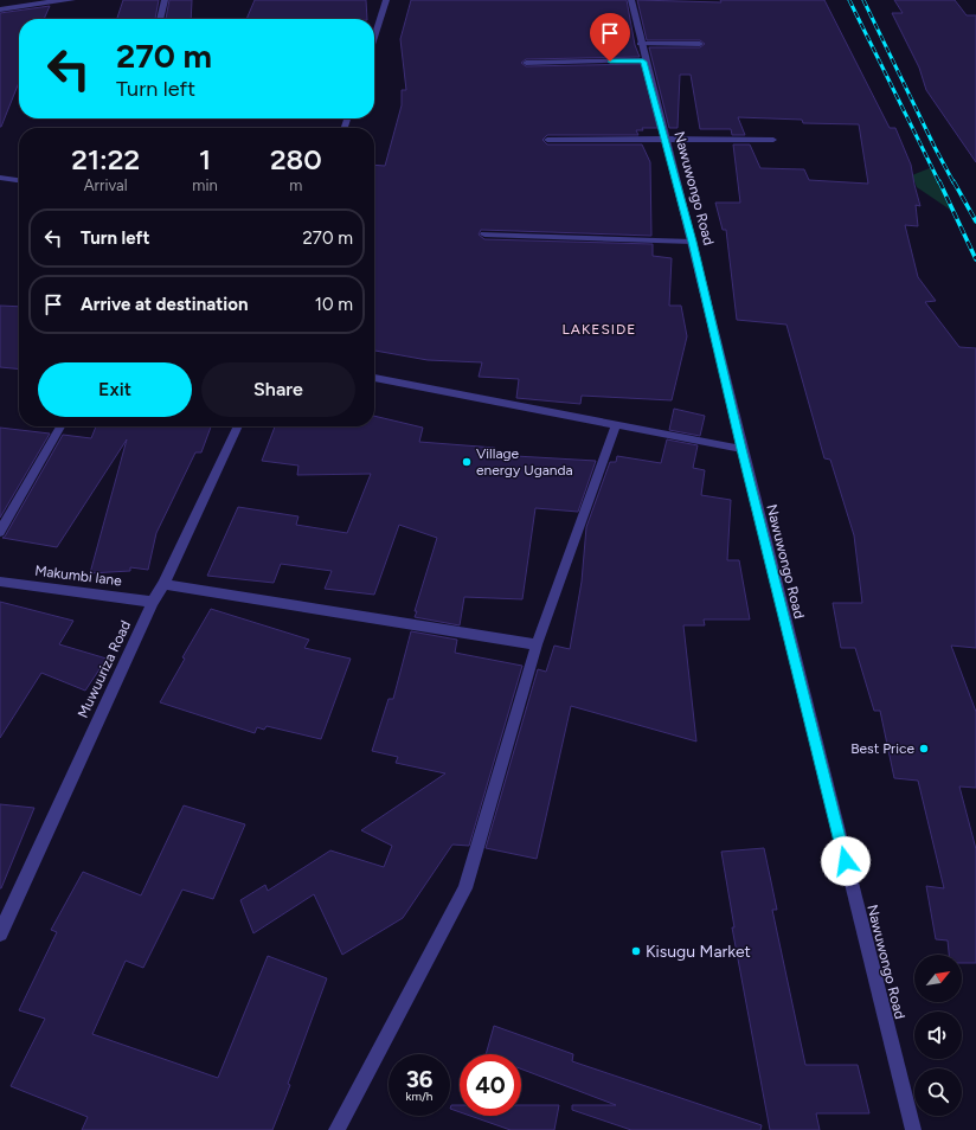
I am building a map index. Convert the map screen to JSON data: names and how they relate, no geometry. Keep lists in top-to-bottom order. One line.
{"streets":{"street":["Nawuwongo Road","Makumbi lane","Muwuuriza Road"]},"crossings":[["Makumbi lane","Muwuuriza Road"]],"districts":["LAKESIDE"],"places":["Village energy Uganda","Best Price","Kisugu Market"],"north":"top right","page":{"turn":["270 m","Turn left"],"eta":["21:22","Arrival","1","min","280","m"],"list":[{"name":"Turn left","value":"270 m"},{"name":"Arrive at destination","value":"10 m"}],"buttons":["Exit","Share"],"speed":"36 km/h","limit":"40"}}
